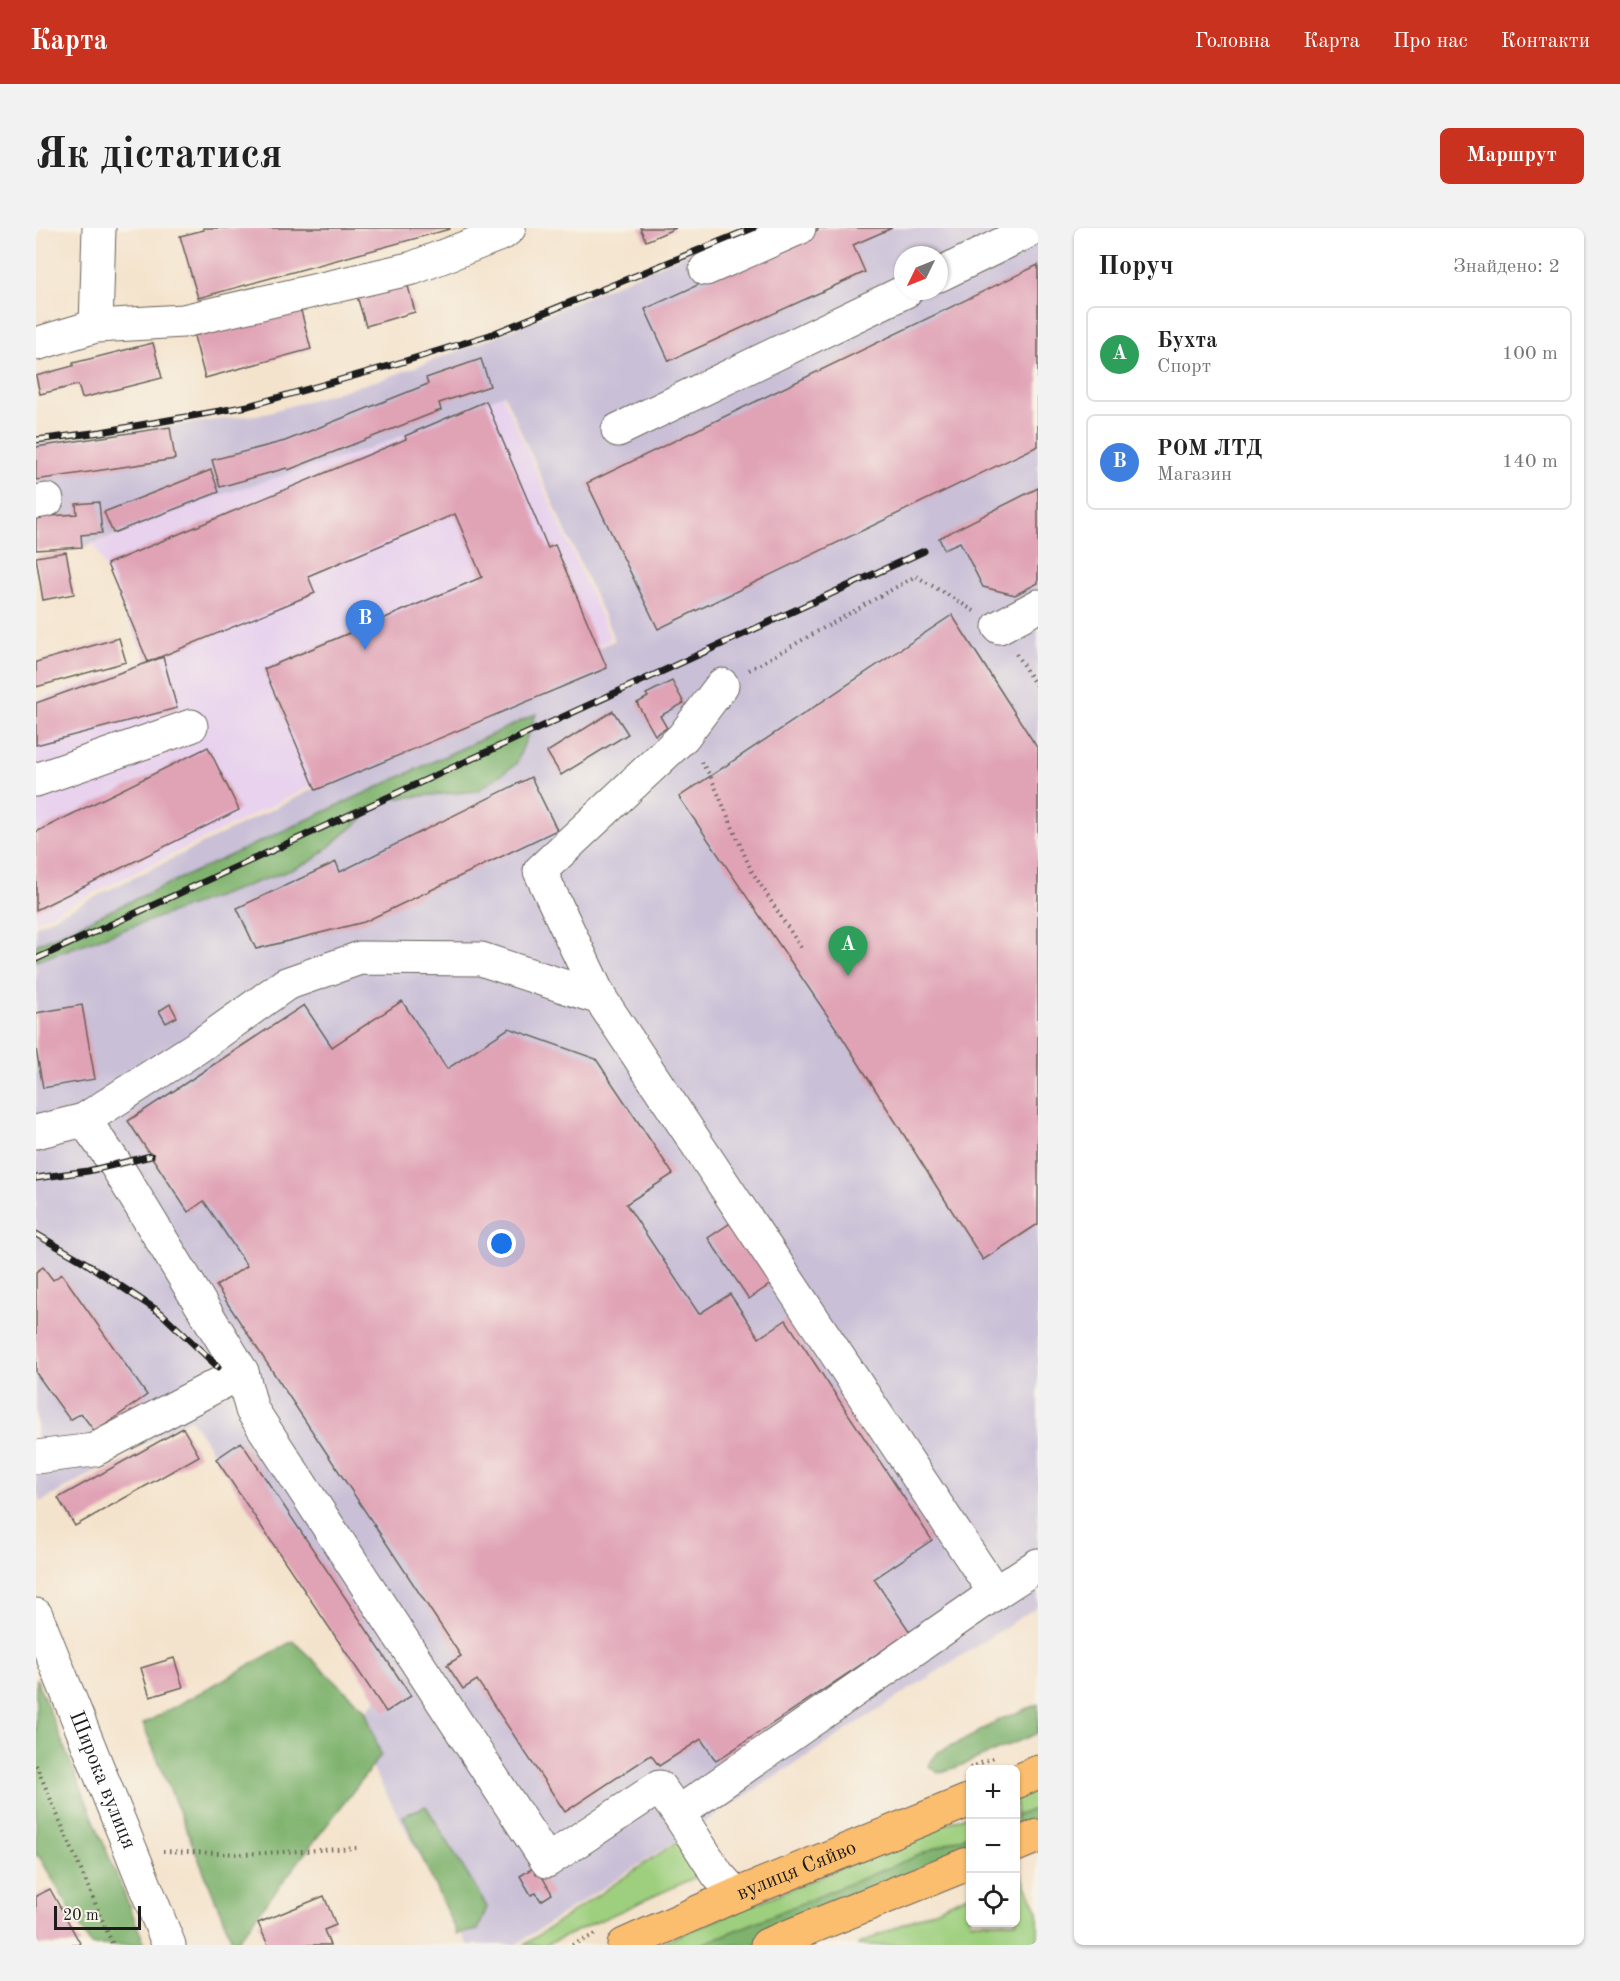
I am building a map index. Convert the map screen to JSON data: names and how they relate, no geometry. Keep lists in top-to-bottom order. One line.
{"streets":{"main road":["вулиця Сяйво"],"street":["Широка вулиця"]},"scale_bar":"20 m","north":"bottom left","page":{"header":"Карта","nav":["Головна","Карта","Про нас","Контакти"],"buttons":"Маршрут","title":"Як дістатися","heading":["Поруч","Знайдено: 2"],"list":[{"mark":"A","name":"Бухта","note":"Спорт","value":"100 m"},{"mark":"B","name":"РОМ ЛТД","note":"Магазин","value":"140 m"}],"pins":["B","A"],"map_buttons":["+","−"],"scale":"20 m"}}
